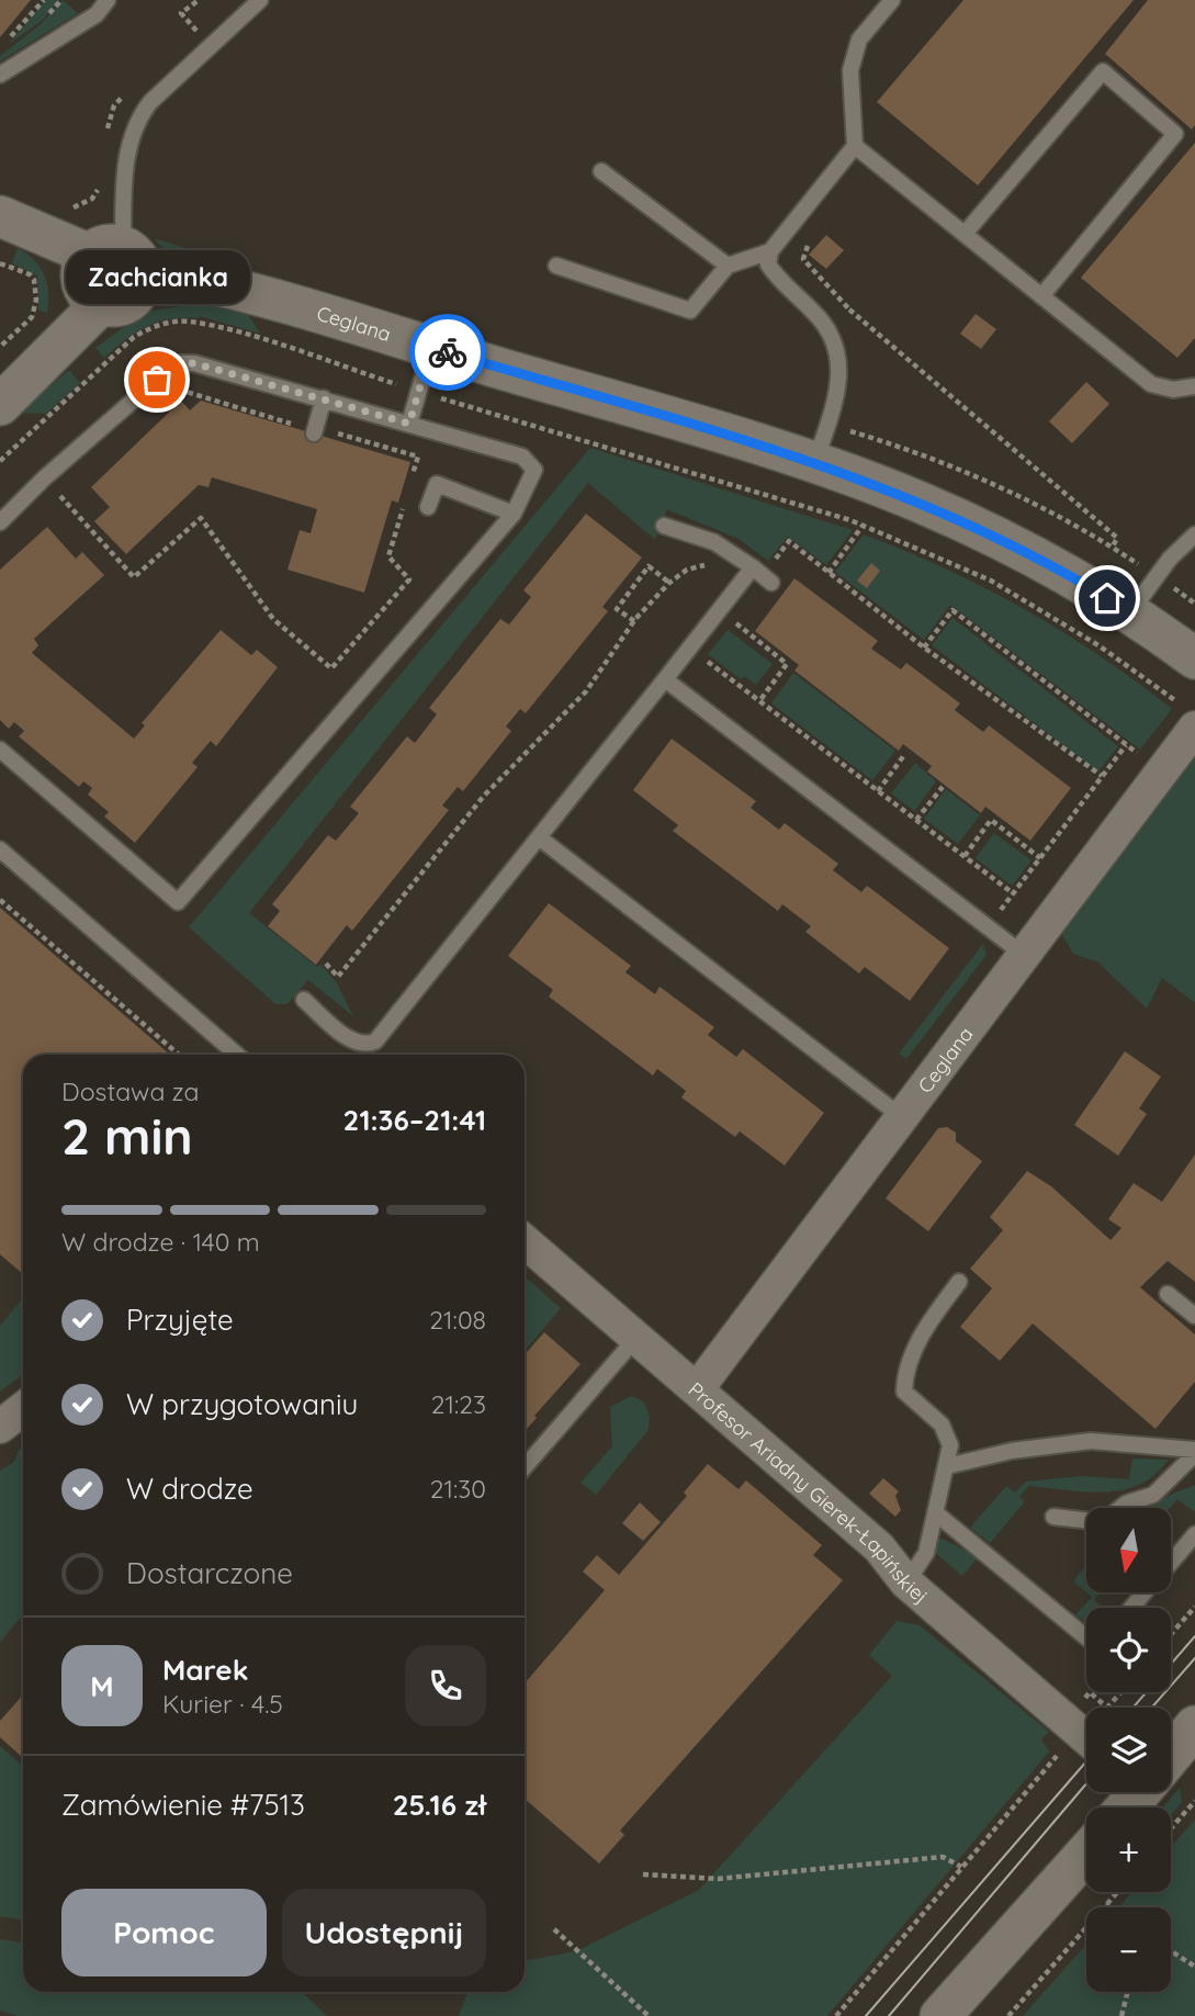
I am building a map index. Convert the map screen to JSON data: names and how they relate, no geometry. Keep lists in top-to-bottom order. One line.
{"streets":{"street":["Ceglana","Profesor Ariadny Gierek-Łapińskiej"]},"crossings":[["Ceglana","Profesor Ariadny Gierek-Łapińskiej"]],"places":["Zachcianka"],"north":"bottom","page":{"bubble":"Zachcianka","heading":["2 min","Dostawa za","21:36–21:41"],"panel":["Marek","Kurier · 4.5","Zamówienie #7513","25.16 zł"],"bar":"W drodze · 140 m","list":[["Przyjęte","21:08"],["W przygotowaniu","21:23"],["W drodze","21:30"],"Dostarczone"],"map_buttons":["+","−"],"round":"M","buttons":["Pomoc","Udostępnij"]}}
